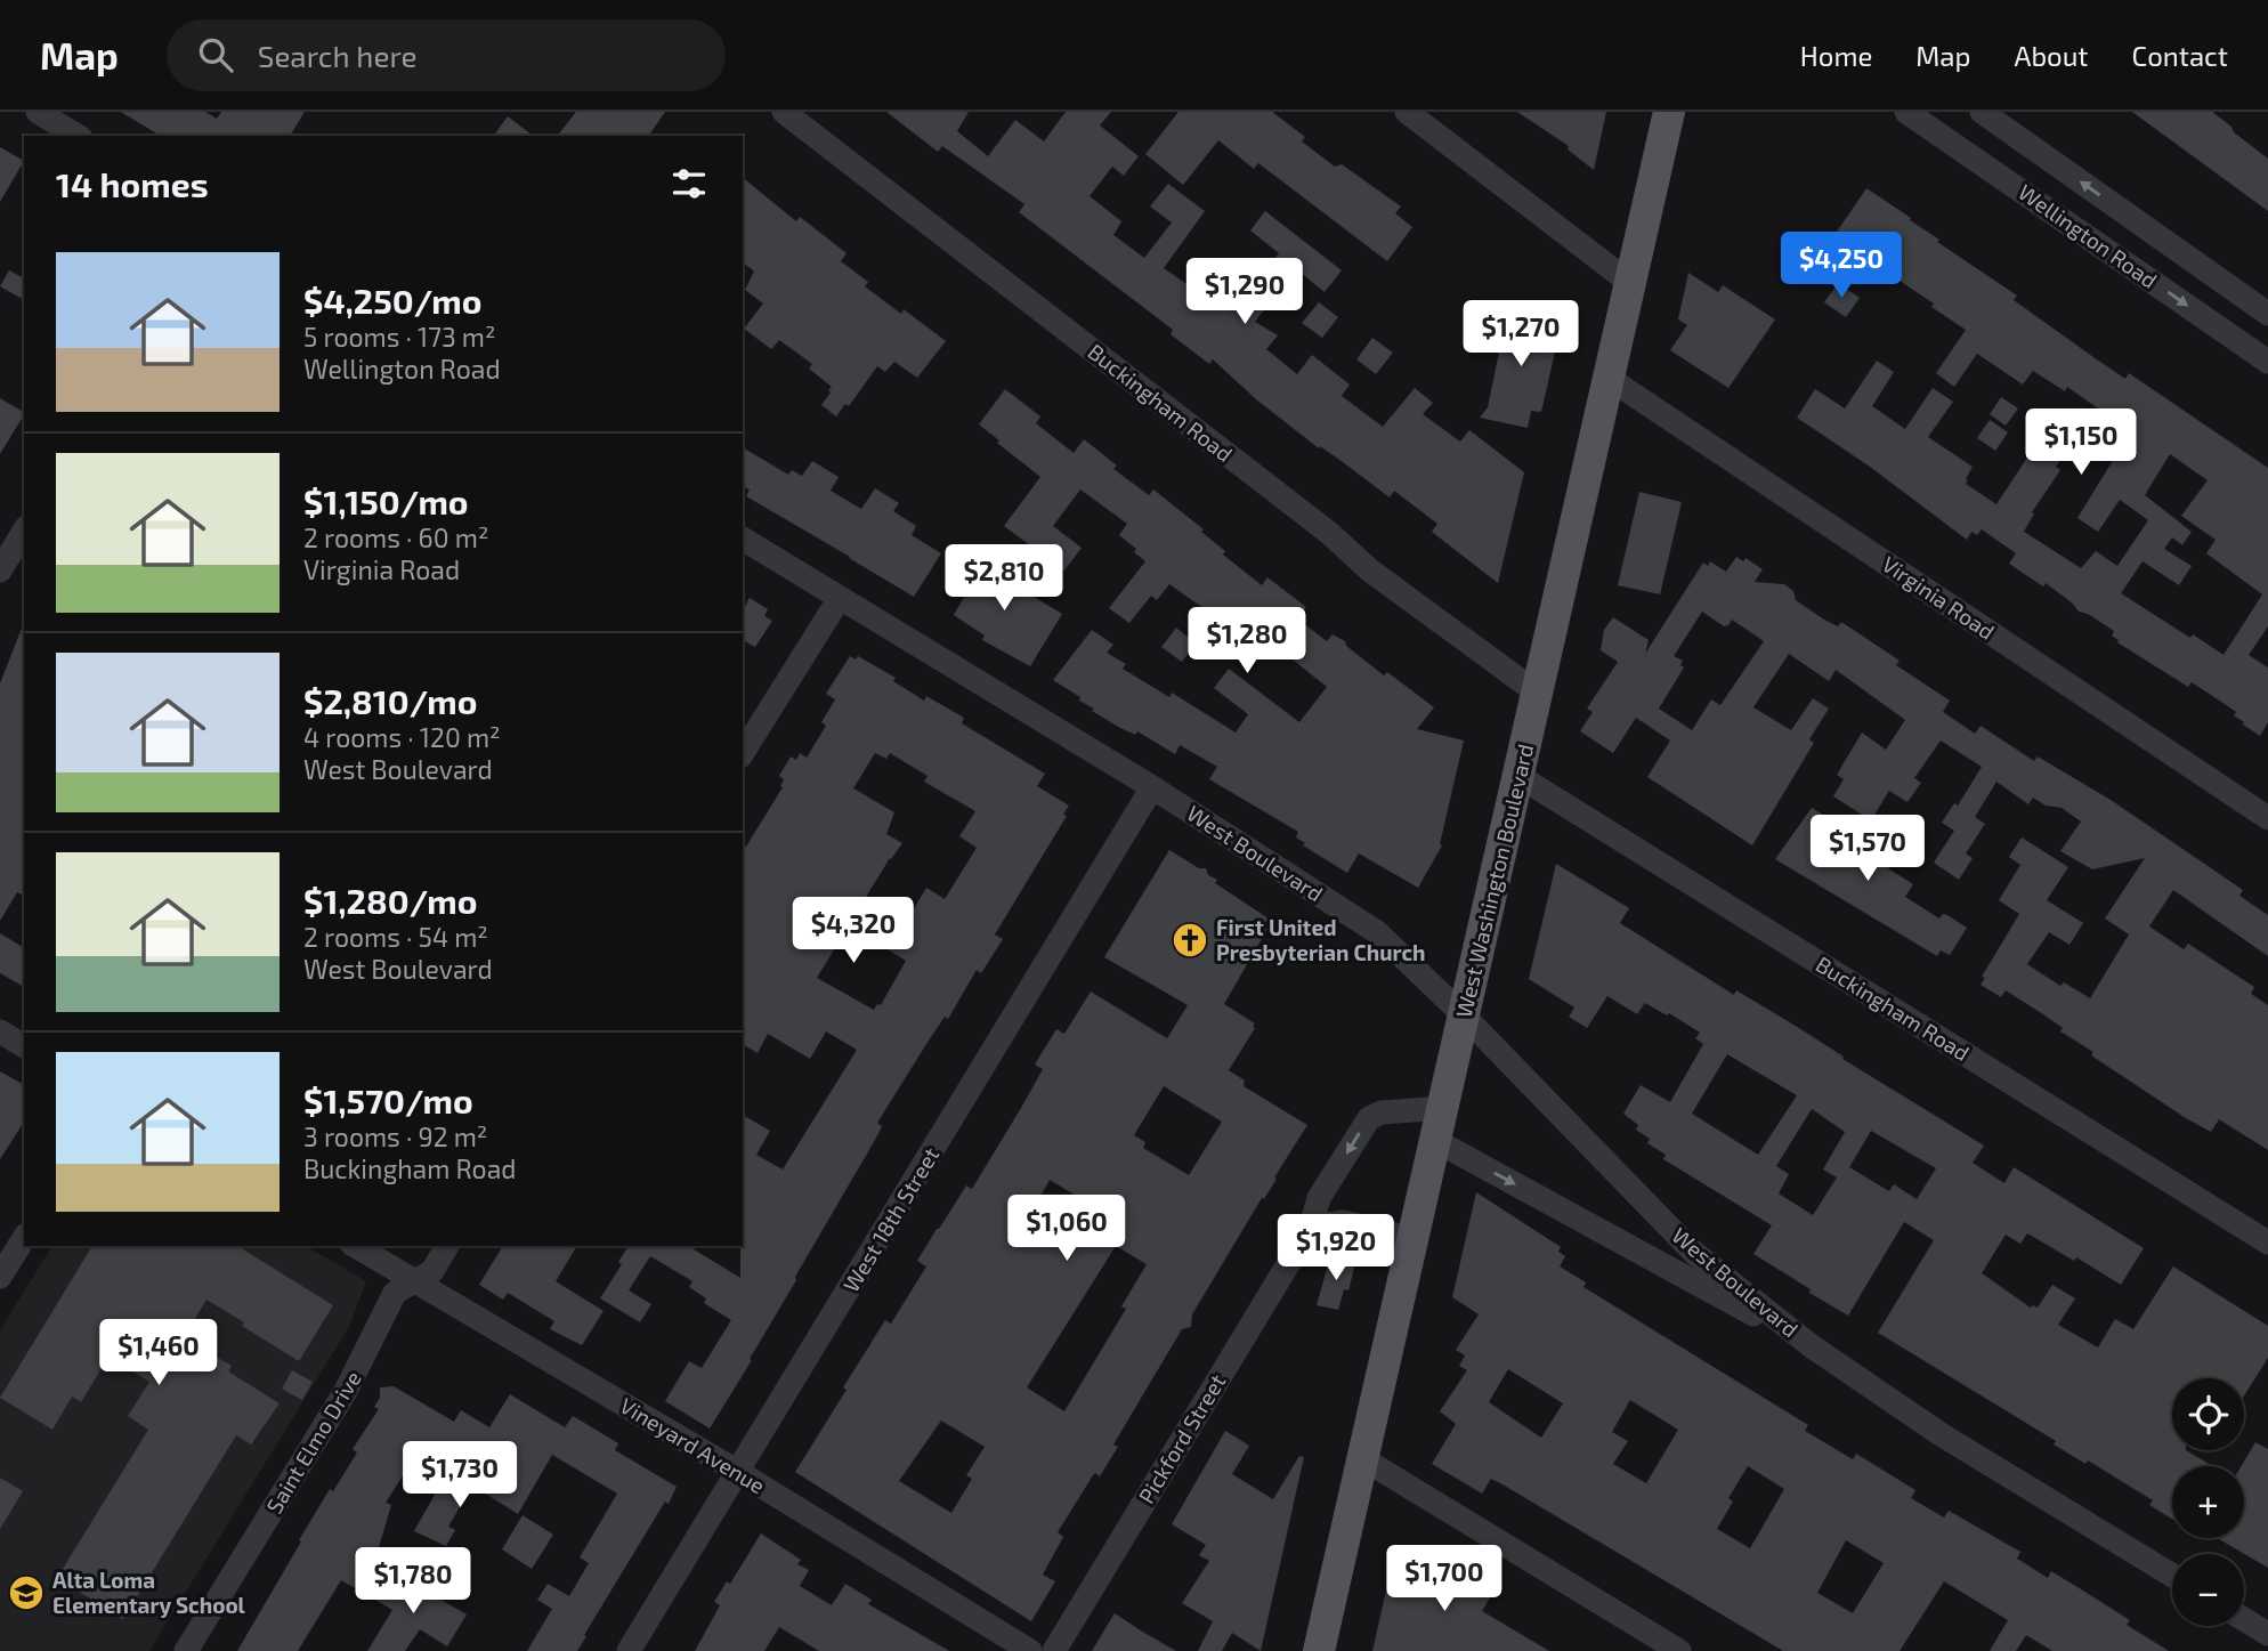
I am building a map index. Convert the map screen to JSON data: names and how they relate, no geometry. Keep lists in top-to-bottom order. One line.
{"streets":{"main road":["West Washington Boulevard"],"street":["Wellington Road","Buckingham Road","Virginia Road","West Boulevard","West 18th Street","Pickford Street","Saint Elmo Drive","Vineyard Avenue"]},"crossings":[["Buckingham Road","West Washington Boulevard"],["Virginia Road","West Washington Boulevard"],["West Boulevard","West Washington Boulevard"],["West Boulevard","West 18th Street"],["West Washington Boulevard","Pickford Street"],["West 18th Street","Vineyard Avenue"],["Saint Elmo Drive","Vineyard Avenue"]],"places":{"church":["First United Presbyterian Church"],"school or university":["Alta Loma Elementary School"]},"page":{"header":"Map","search":"Search here","nav":["Home","Map","About","Contact"],"heading":"14 homes","price":["$4,250","$1,290","$1,270","$1,150","$2,810","$1,280","$1,570","$4,320","$1,060","$1,920","$1,460","$1,730","$1,700","$1,780"],"list":[{"name":"$4,250/mo","note":"5 rooms · 173 m² · Wellington Road"},{"name":"$1,150/mo","note":"2 rooms · 60 m² · Virginia Road"},{"name":"$2,810/mo","note":"4 rooms · 120 m² · West Boulevard"},{"name":"$1,280/mo","note":"2 rooms · 54 m² · West Boulevard"},{"name":"$1,570/mo","note":"3 rooms · 92 m² · Buckingham Road"}],"map_buttons":["+","−"]}}
